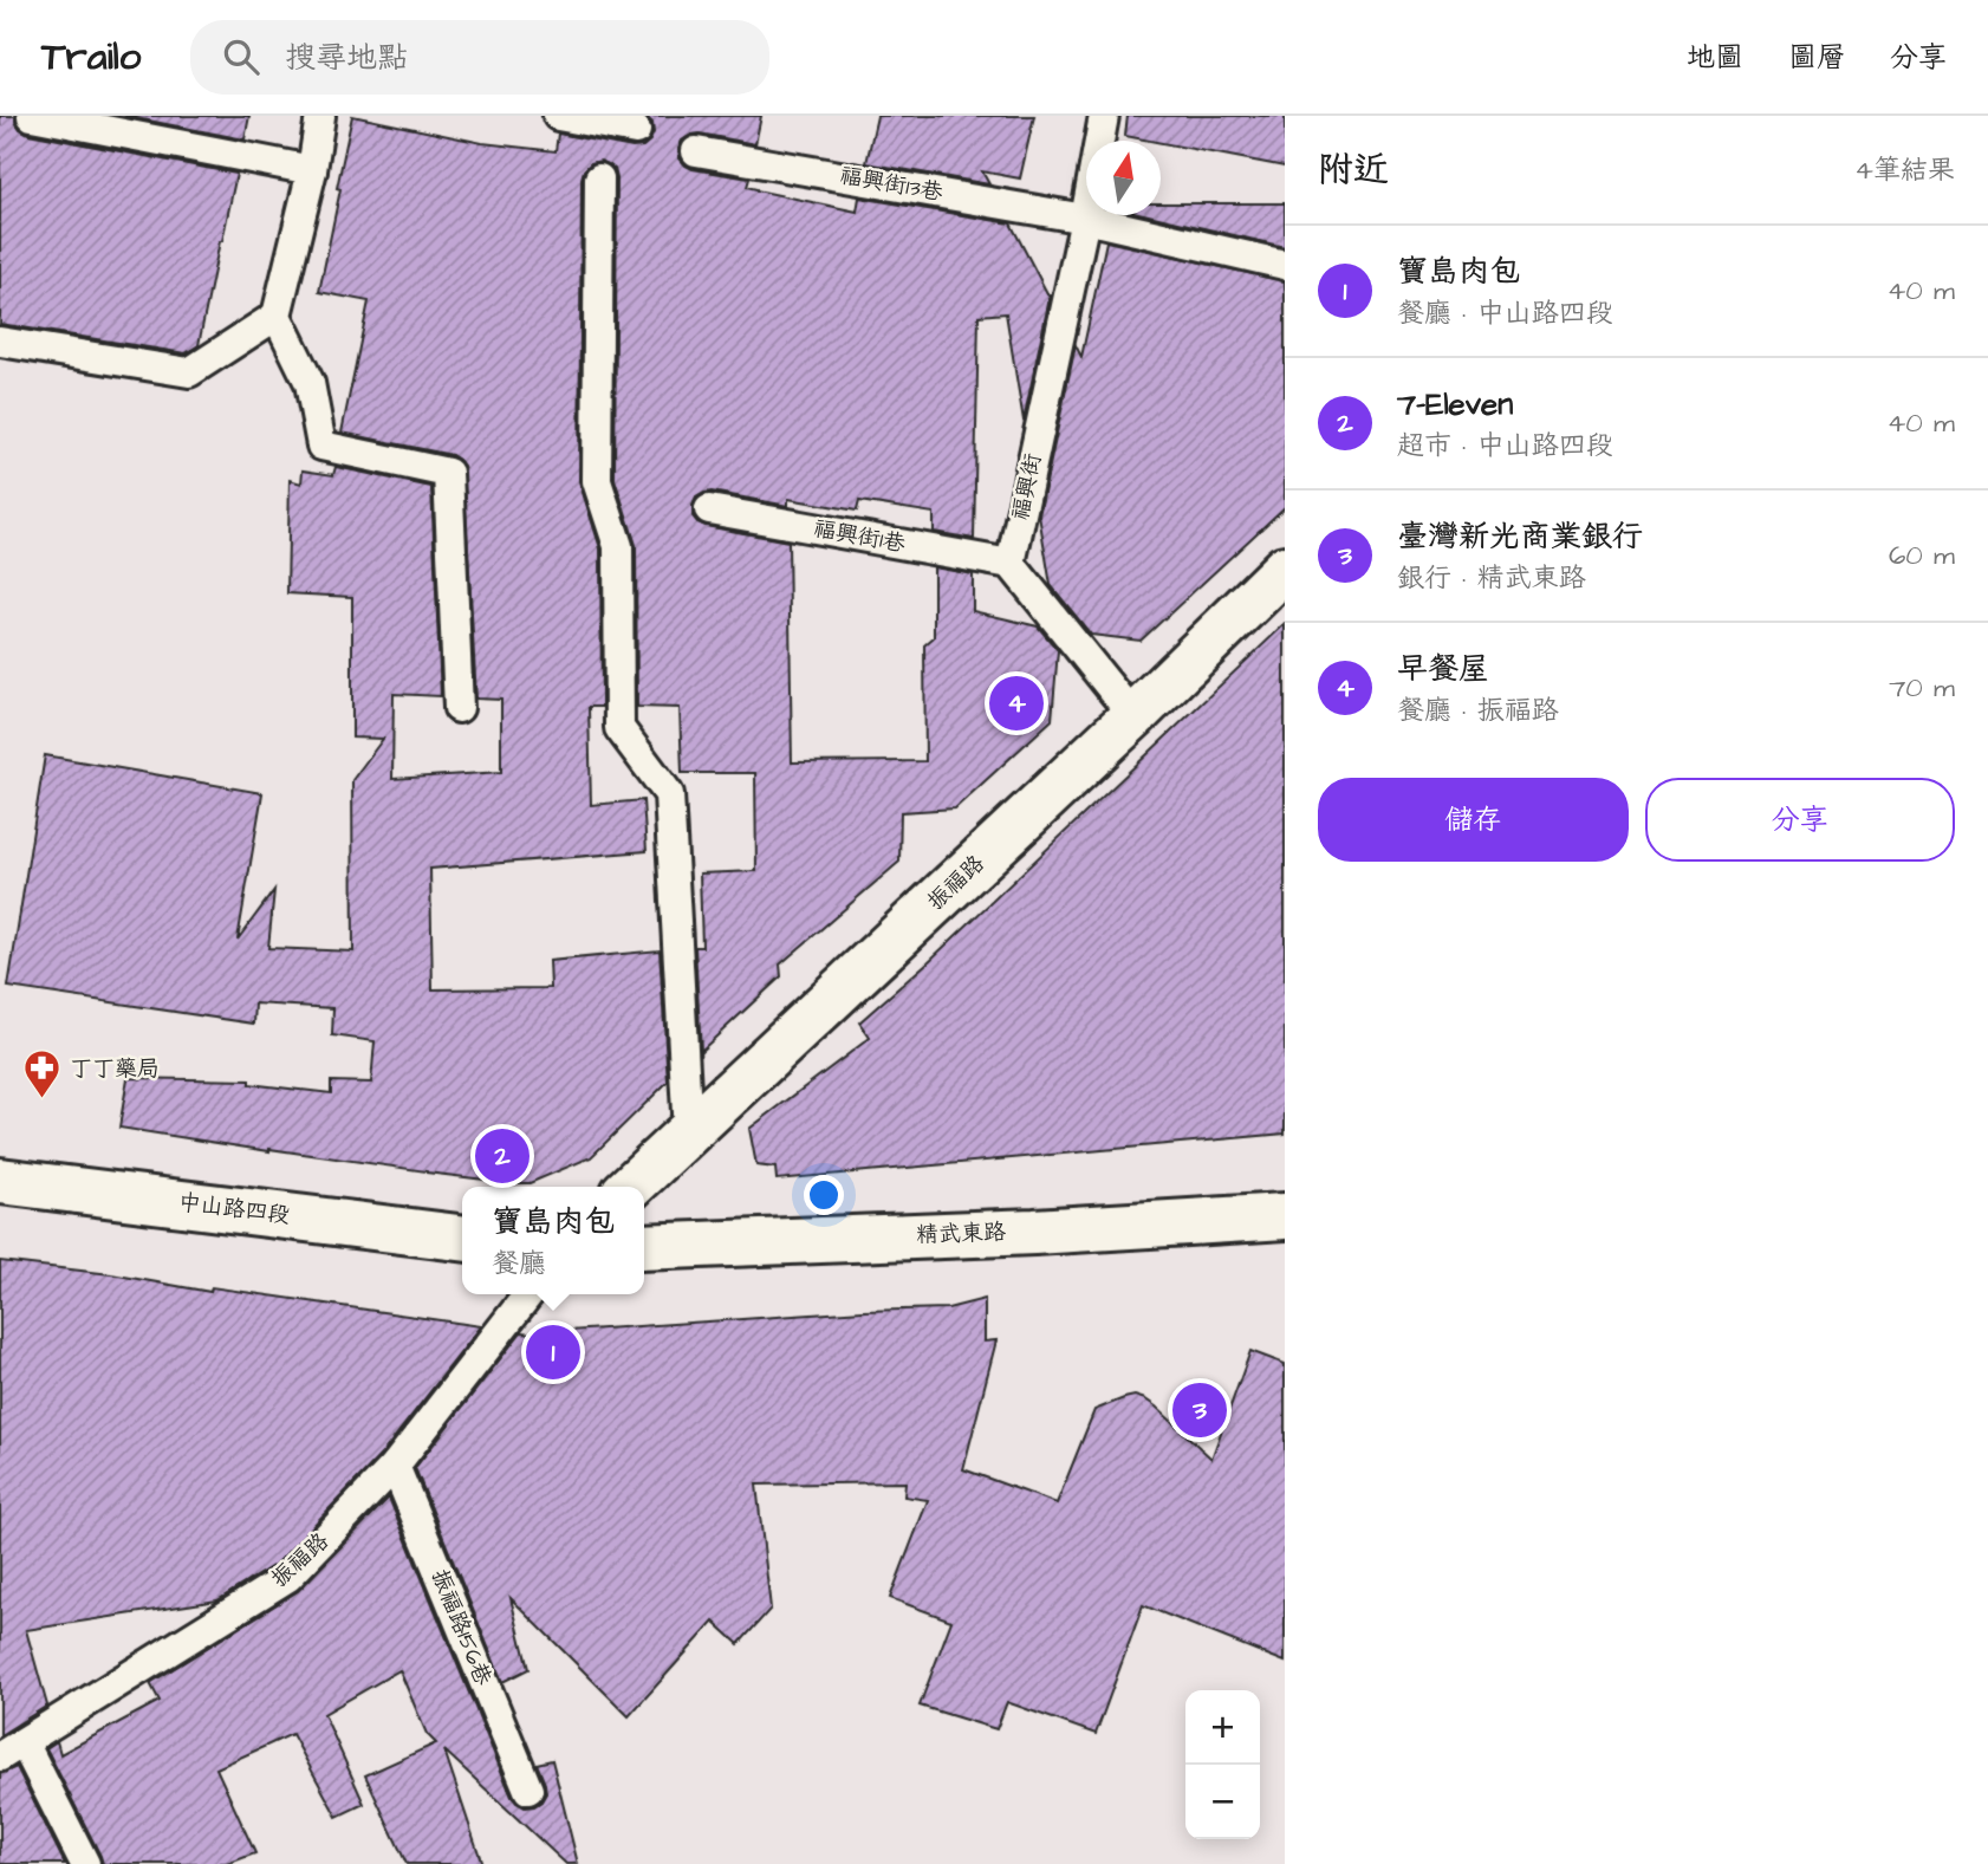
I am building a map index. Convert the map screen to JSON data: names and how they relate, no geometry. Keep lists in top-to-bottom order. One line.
{"streets":{"street":["振福路","中山路四段","精武東路"],"lane":["福興街13巷","福興街","福興街1巷","振福路156巷"]},"crossings":[["福興街13巷","福興街"],["福興街","福興街1巷"],["振福路","振福路156巷"]],"places":{"pharmacy":["丁丁藥局"]},"north":"top","page":{"header":"Trailo","search":"搜尋地點","nav":["地圖","圖層","分享"],"heading":["附近","4筆結果"],"list":[{"mark":"1","name":"寶島肉包","note":"餐廳 · 中山路四段","value":"40 m"},{"mark":"2","name":"7-Eleven","note":"超市 · 中山路四段","value":"40 m"},{"mark":"3","name":"臺灣新光商業銀行","note":"銀行 · 精武東路","value":"60 m"},{"mark":"4","name":"早餐屋","note":"餐廳 · 振福路","value":"70 m"}],"pins":["4","2","1","3"],"buttons":["儲存","分享"],"popup":["寶島肉包","餐廳"],"map_buttons":["+","−"]}}
